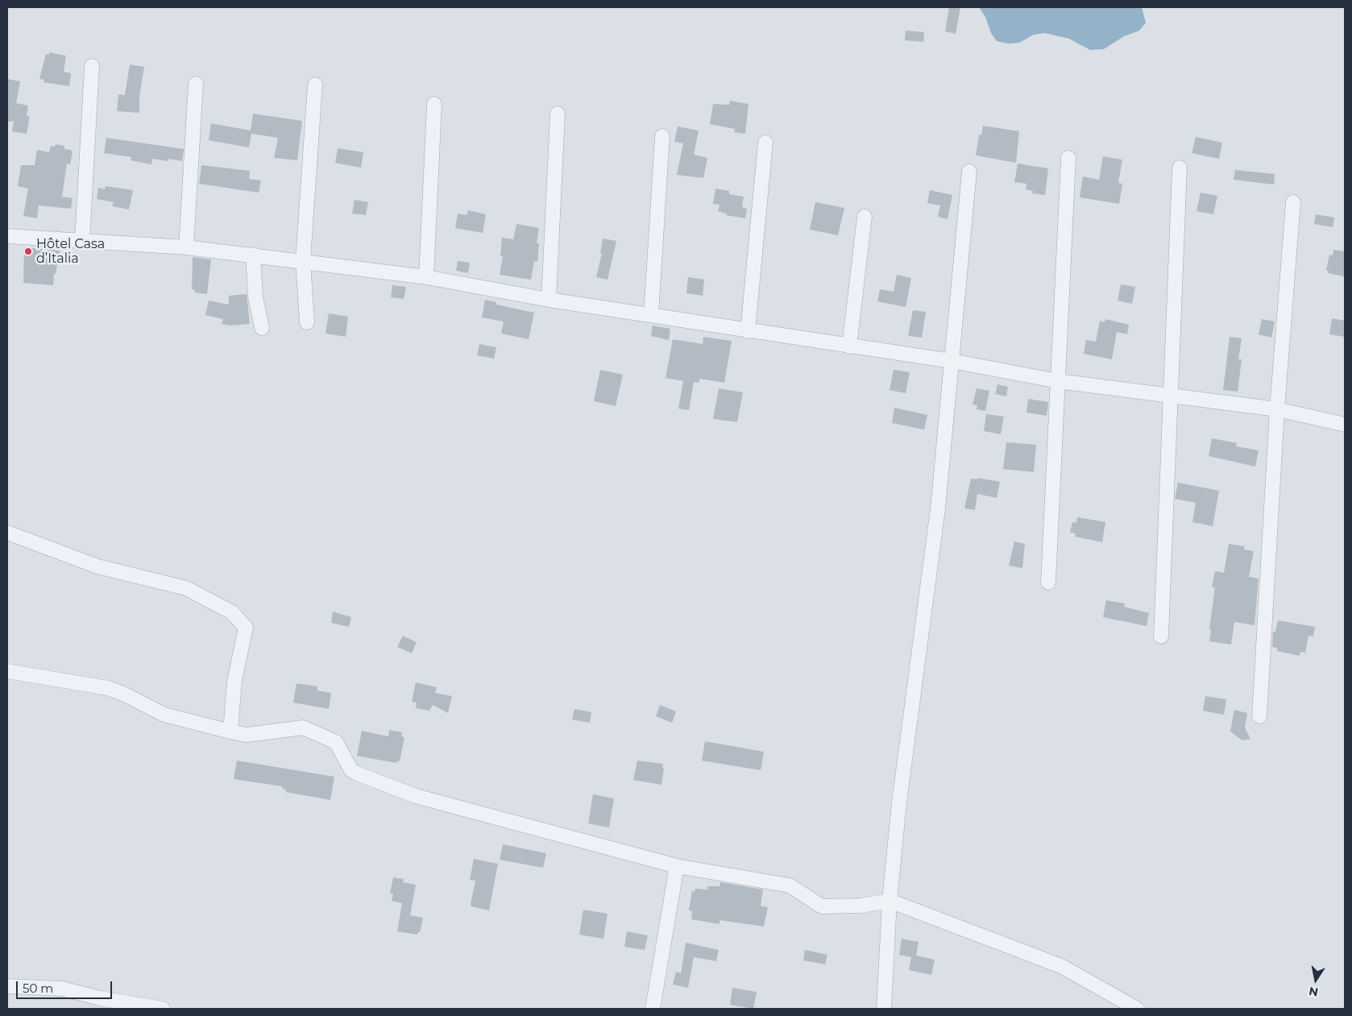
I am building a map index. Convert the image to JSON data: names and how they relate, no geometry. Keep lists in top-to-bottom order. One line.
{"places":["Hôtel Casa d’Italia"],"scale_bar":"50 m","north":"bottom"}
